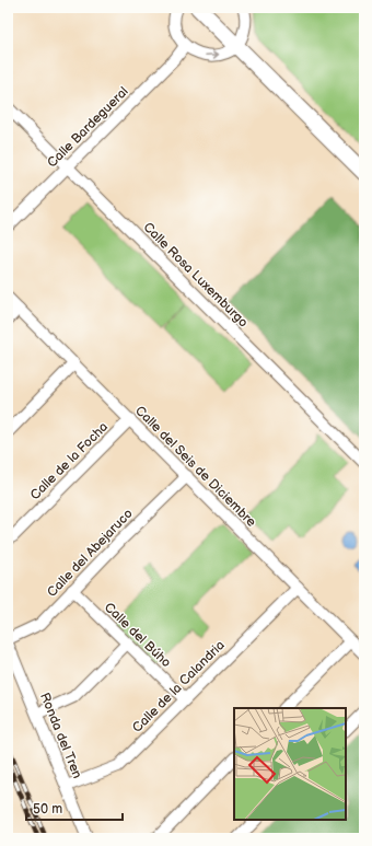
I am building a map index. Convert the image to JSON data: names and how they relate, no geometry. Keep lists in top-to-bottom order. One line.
{"streets":{"street":["Calle Bardegueral","Calle Rosa Luxemburgo","Calle de la Focha","Calle del Seis de Diciembre","Calle del Abejaruco","Calle del Búho","Calle de la Calandria","Ronda del Tren"]},"crossings":[["Calle Bardegueral","Calle Rosa Luxemburgo"],["Calle de la Focha","Calle del Seis de Diciembre"],["Calle del Seis de Diciembre","Calle del Abejaruco"],["Calle del Seis de Diciembre","Calle de la Calandria"],["Calle del Abejaruco","Calle del Búho"],["Calle del Búho","Calle de la Calandria"],["Calle de la Calandria","Ronda del Tren"]],"scale_bar":"50 m"}
